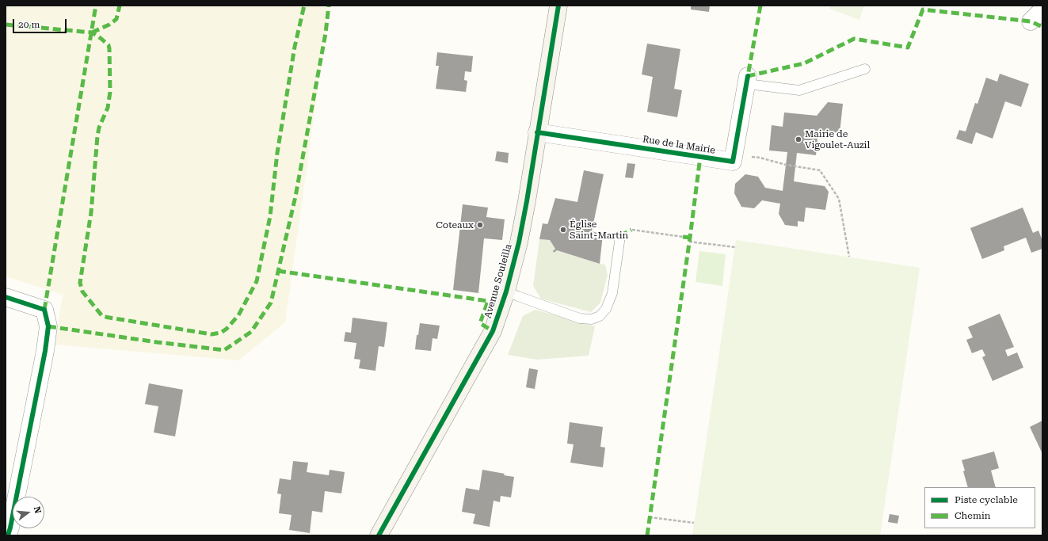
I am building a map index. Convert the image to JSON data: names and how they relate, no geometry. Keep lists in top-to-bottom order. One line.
{"streets":{"street":["Rue de la Mairie","Avenue Souleilla"]},"crossings":[["Rue de la Mairie","Avenue Souleilla"]],"places":["Mairie de Vigoulet-Auzil","Coteaux","Église Saint-Martin"],"legend":["Piste cyclable","Chemin"],"scale_bar":"20 m","north":"right"}
